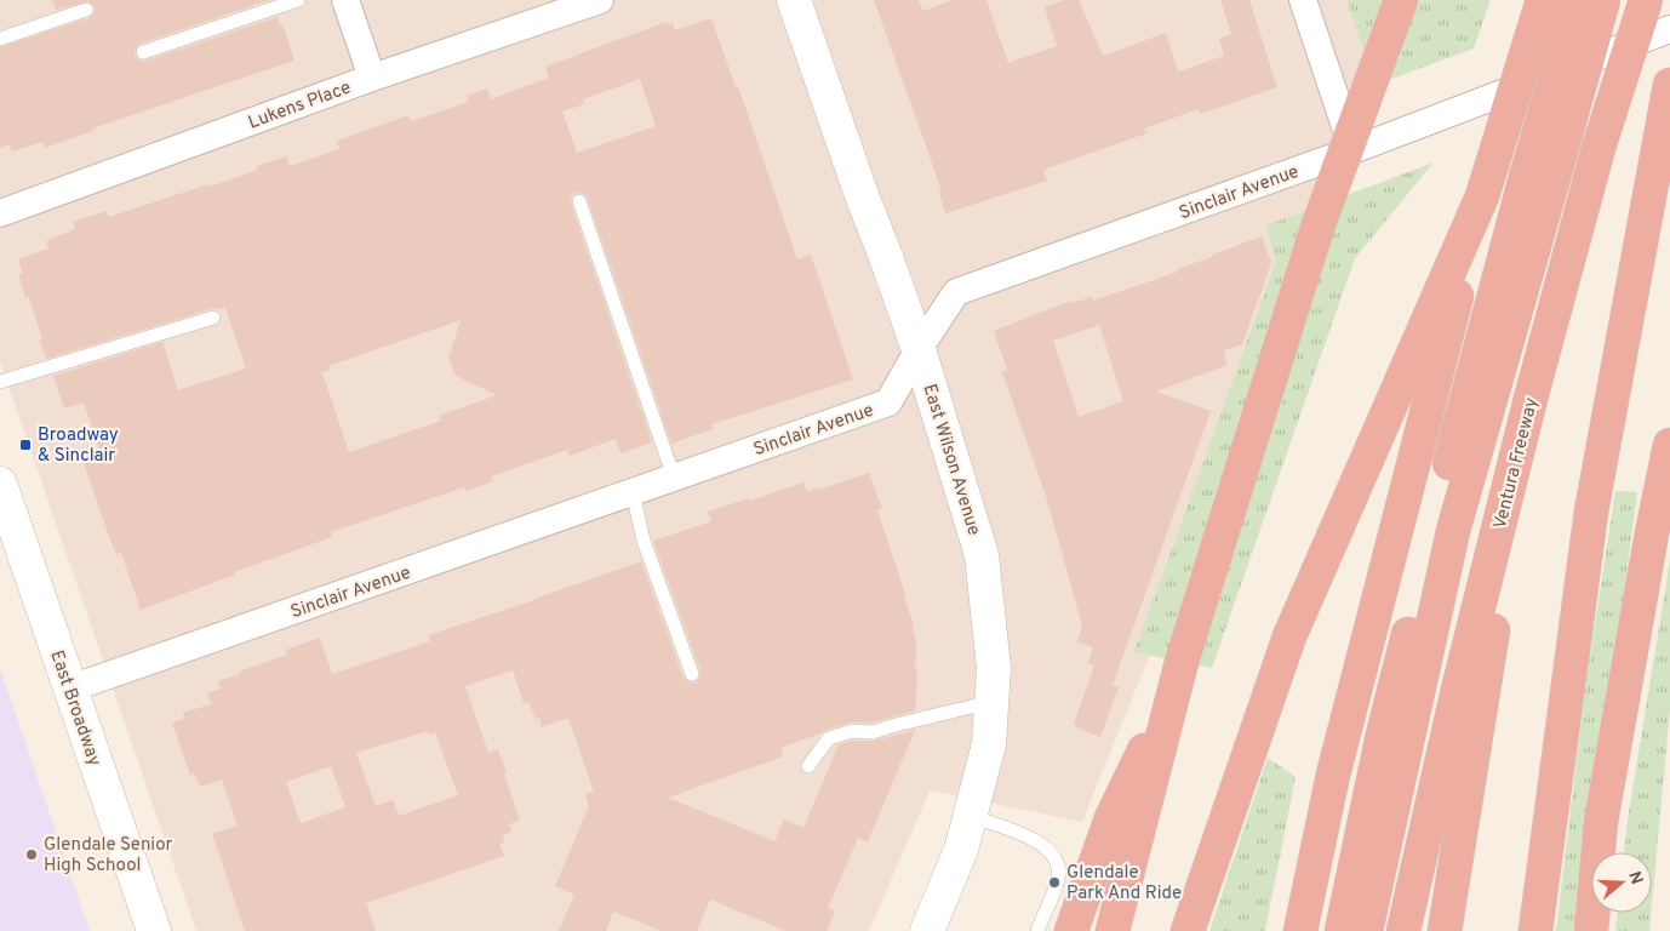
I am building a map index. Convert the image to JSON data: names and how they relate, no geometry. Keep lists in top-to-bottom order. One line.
{"streets":{"highway":["Ventura Freeway"],"street":["Lukens Place","Sinclair Avenue","East Wilson Avenue","East Broadway"]},"crossings":[["Sinclair Avenue","East Wilson Avenue"],["Sinclair Avenue","East Broadway"]],"places":{"transit":["Broadway & Sinclair"],"other":["Glendale Senior High School","Glendale Park And Ride"]},"north":"right"}
